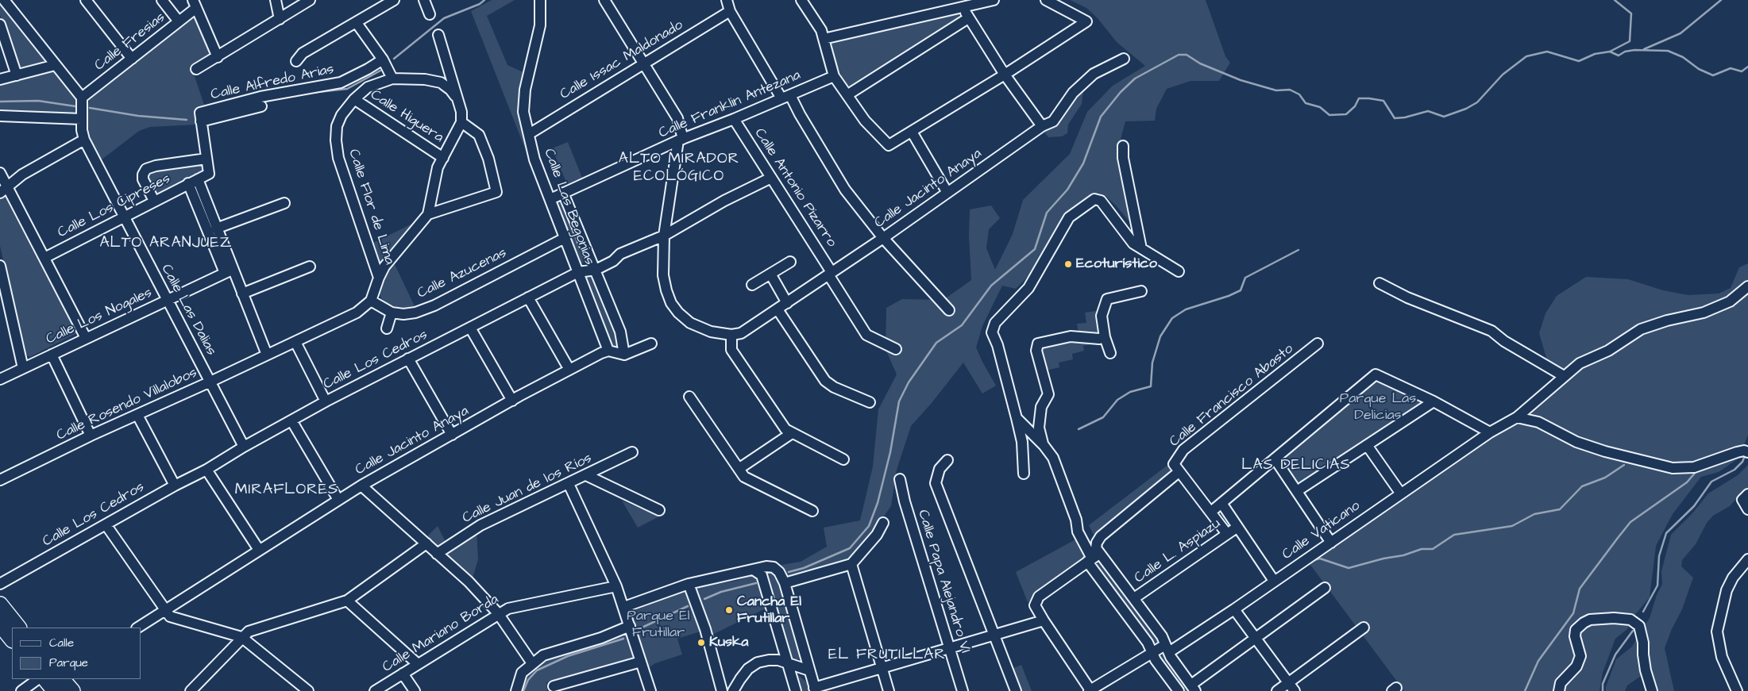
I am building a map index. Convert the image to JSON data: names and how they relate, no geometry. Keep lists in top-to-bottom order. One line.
{"streets":{"street":["Calle Fresias","Calle Issac Maldonado","Calle Alfredo Arias","Calle Franklin Antezana","Calle Higuera","Calle Antonio Pizarro","Calle Jacinto Anaya","Calle Los Cipreses","Calle Flor de Lima","Calle Las Begonias","Calle Azucenas","Calle Las Dalias","Calle Los Nogales","Calle Los Cedros","Calle Francisco Abasto","Calle Rosendo Villalobos","Calle Juan de los Ríos","Calle Vaticano","Calle L. Aspiazu","Calle Papa Alejandro VI","Calle Mariano Borda"]},"crossings":[["Calle Fresias","Calle Las Dalias"],["Calle Issac Maldonado","Calle Las Begonias"],["Calle Franklin Antezana","Calle Antonio Pizarro"],["Calle Franklin Antezana","Calle Las Begonias"],["Calle Higuera","Calle Flor de Lima"],["Calle Antonio Pizarro","Calle Jacinto Anaya"],["Calle Antonio Pizarro","Calle Los Cedros"],["Calle Jacinto Anaya","Calle Las Begonias"],["Calle Los Cipreses","Calle Las Dalias"],["Calle Las Begonias","Calle Azucenas"],["Calle Las Begonias","Calle Los Cedros"],["Calle Azucenas","Calle Rosendo Villalobos"],["Calle Las Dalias","Calle Los Nogales"],["Calle Las Dalias","Calle Los Cedros"],["Calle Las Dalias","Calle Rosendo Villalobos"]],"districts":["ALTO MIRADOR ECOLÓGICO","ALTO ARANJUEZ","LAS DELICIAS","MIRAFLORES","EL FRUTILLAR"],"parks":["Parque Las Delicias","Parque El Frutillar"],"places":["Ecoturístico","Cancha El Frutillar","Kuska"],"legend":["Calle","Parque"]}
